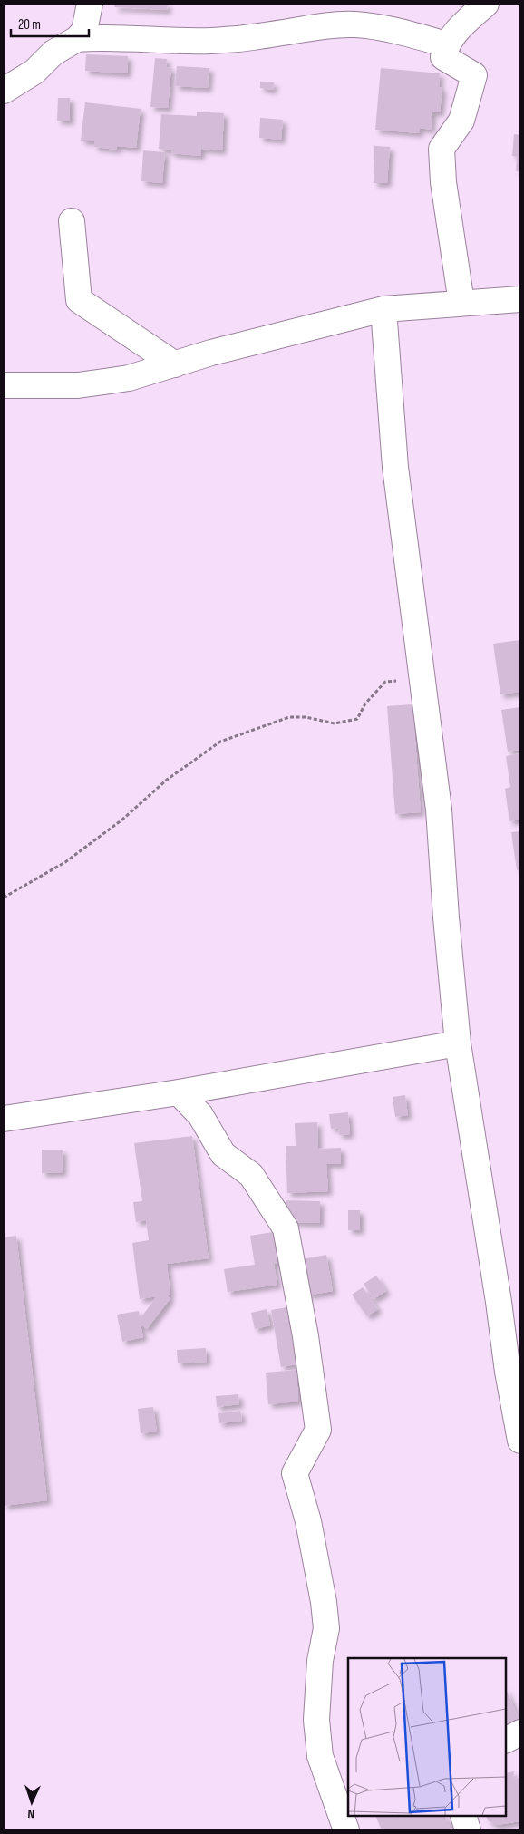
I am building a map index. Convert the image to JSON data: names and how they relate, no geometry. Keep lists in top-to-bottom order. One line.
{"scale_bar":"20 m","north":"bottom"}
